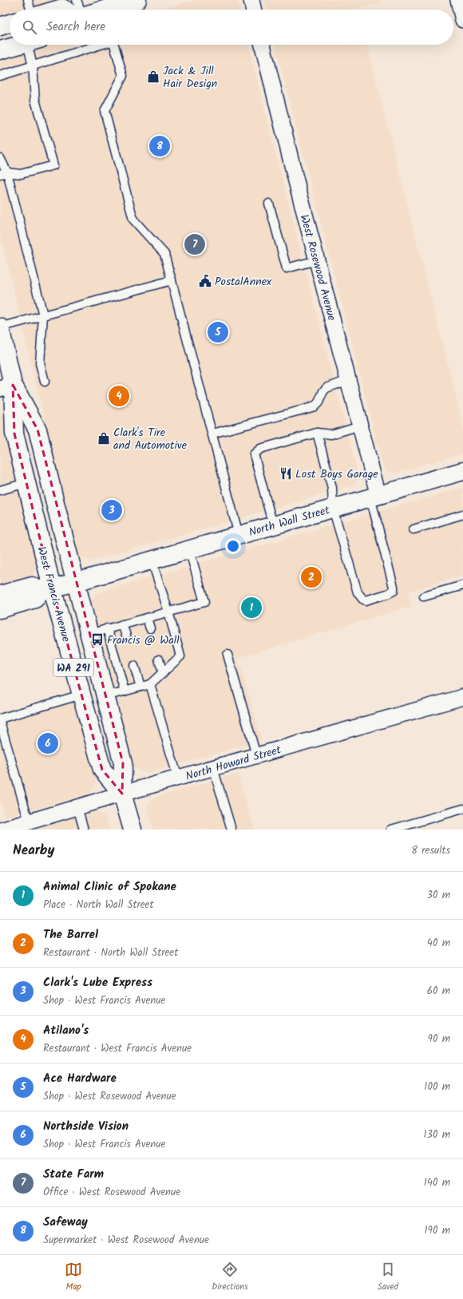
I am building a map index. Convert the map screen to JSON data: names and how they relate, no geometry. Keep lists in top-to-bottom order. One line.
{"streets":{"main road":["North Wall Street","West Francis Avenue","WA 291"],"street":["West Rosewood Avenue","North Howard Street"]},"crossings":[["West Rosewood Avenue","North Wall Street"],["North Wall Street","West Francis Avenue"],["West Francis Avenue","North Howard Street"]],"places":{"shop":["Jack & Jill Hair Design","Clark's Tire and Automotive"],"public building":["PostalAnnex"],"restaurant":["Lost Boys Garage"],"bus stop":["Francis @ Wall"]},"page":{"search":"Search here","pins":["8","7","5","4","3","2","1","6"],"heading":["Nearby","8 results"],"list":[{"mark":"1","name":"Animal Clinic of Spokane","note":"Place · North Wall Street","value":"30 m"},{"mark":"2","name":"The Barrel","note":"Restaurant · North Wall Street","value":"40 m"},{"mark":"3","name":"Clark's Lube Express","note":"Shop · West Francis Avenue","value":"60 m"},{"mark":"4","name":"Atilano's","note":"Restaurant · West Francis Avenue","value":"90 m"},{"mark":"5","name":"Ace Hardware","note":"Shop · West Rosewood Avenue","value":"100 m"},{"mark":"6","name":"Northside Vision","note":"Shop · West Francis Avenue","value":"130 m"},{"mark":"7","name":"State Farm","note":"Office · West Rosewood Avenue","value":"140 m"},{"mark":"8","name":"Safeway","note":"Supermarket · West Rosewood Avenue","value":"190 m"}],"nav":["Map","Directions","Saved"]}}
